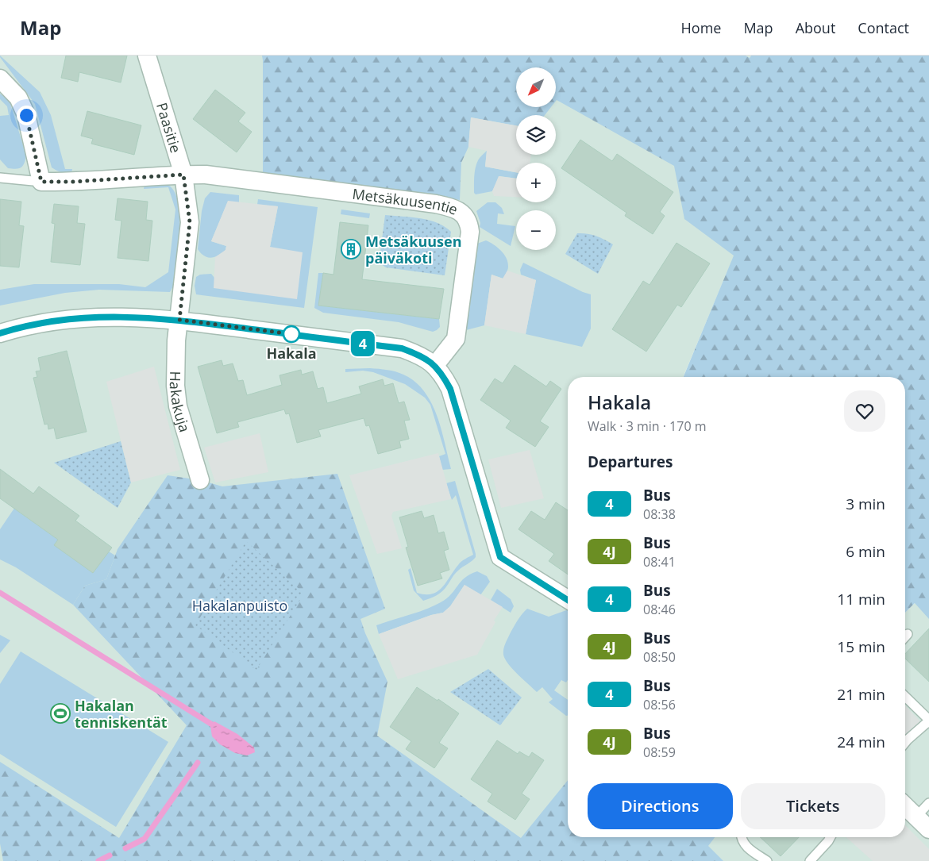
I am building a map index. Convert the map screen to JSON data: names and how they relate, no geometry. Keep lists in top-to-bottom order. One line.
{"streets":{"street":["Paasitie","Metsäkuusentie","Hakakuja"]},"crossings":[["Paasitie","Metsäkuusentie"],["Paasitie","Hakakuja"]],"parks":["Hakalanpuisto"],"places":{"building":["Metsäkuusen päiväkoti"],"other":["Hakala"],"sports":["Hakalan tenniskentät"]},"lines":["bus line 4"],"north":"bottom left","page":{"header":"Map","nav":["Home","Map","About","Contact"],"on_map":"4","map_buttons":["+","−"],"heading":[["Hakala","Walk · 3 min · 170 m"],"Departures"],"list":[{"mark":"4","name":"Bus","note":"08:38","value":"3 min"},{"mark":"4J","name":"Bus","note":"08:41","value":"6 min"},{"mark":"4","name":"Bus","note":"08:46","value":"11 min"},{"mark":"4J","name":"Bus","note":"08:50","value":"15 min"},{"mark":"4","name":"Bus","note":"08:56","value":"21 min"},{"mark":"4J","name":"Bus","note":"08:59","value":"24 min"}],"buttons":["Directions","Tickets"]}}
